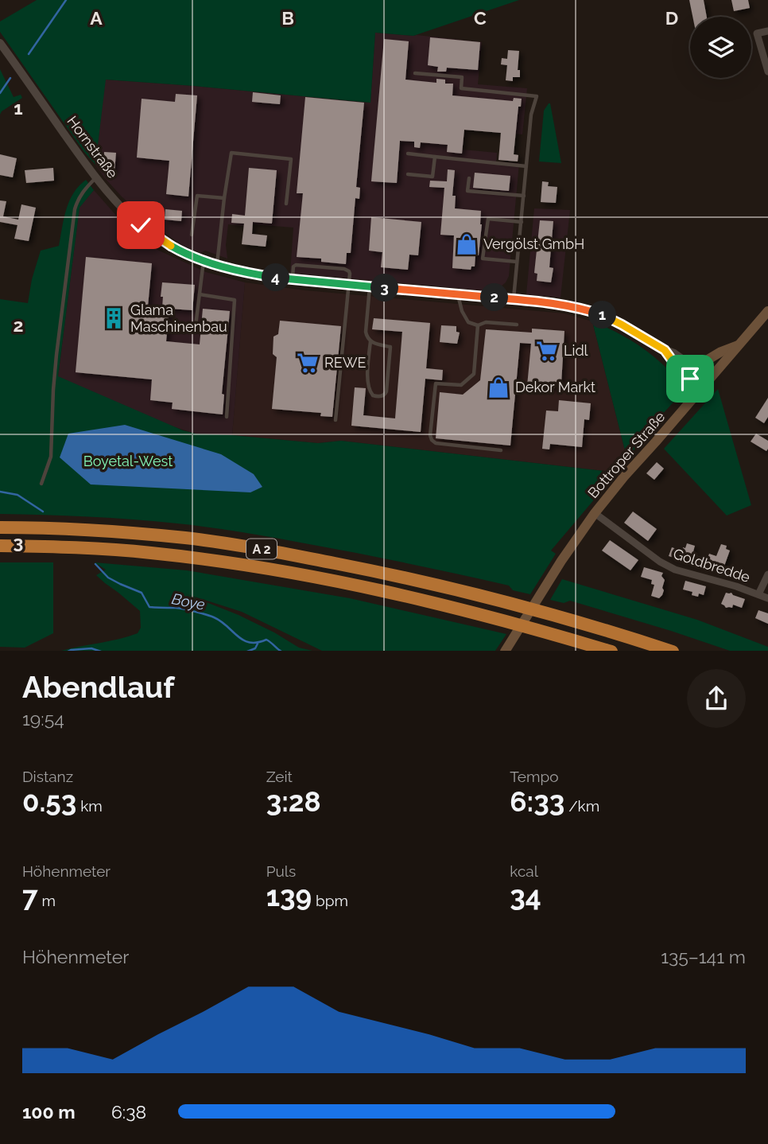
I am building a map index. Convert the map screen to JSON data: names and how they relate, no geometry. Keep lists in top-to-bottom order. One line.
{"streets":{"highway":["A 2"],"main road":["Bottroper Straße"],"street":["Hornstraße","Goldbredde"]},"crossings":[["Hornstraße","Bottroper Straße"],["Bottroper Straße","Goldbredde"]],"water":["Boye"],"parks":["Boyetal-West"],"places":{"shop":["Vergölst GmbH","Dekor Markt"],"building":["Glama Maschinenbau"],"supermarket":["Lidl","REWE"]},"page":{"pins":["4","3","2","1"],"heading":["Abendlauf","19:54"],"stats":[["Distanz","0.53 km"],["Zeit","3:28"],["Tempo","6:33 /km"],["Höhenmeter","7 m"],["Puls","139 bpm"],["kcal","34"]],"chart":["Höhenmeter","135–141 m"],"list":[{"name":"100 m","note":"6:38"}]},"grid":{"columns":["A","B","C","D"],"rows":["1","2","3"]}}
